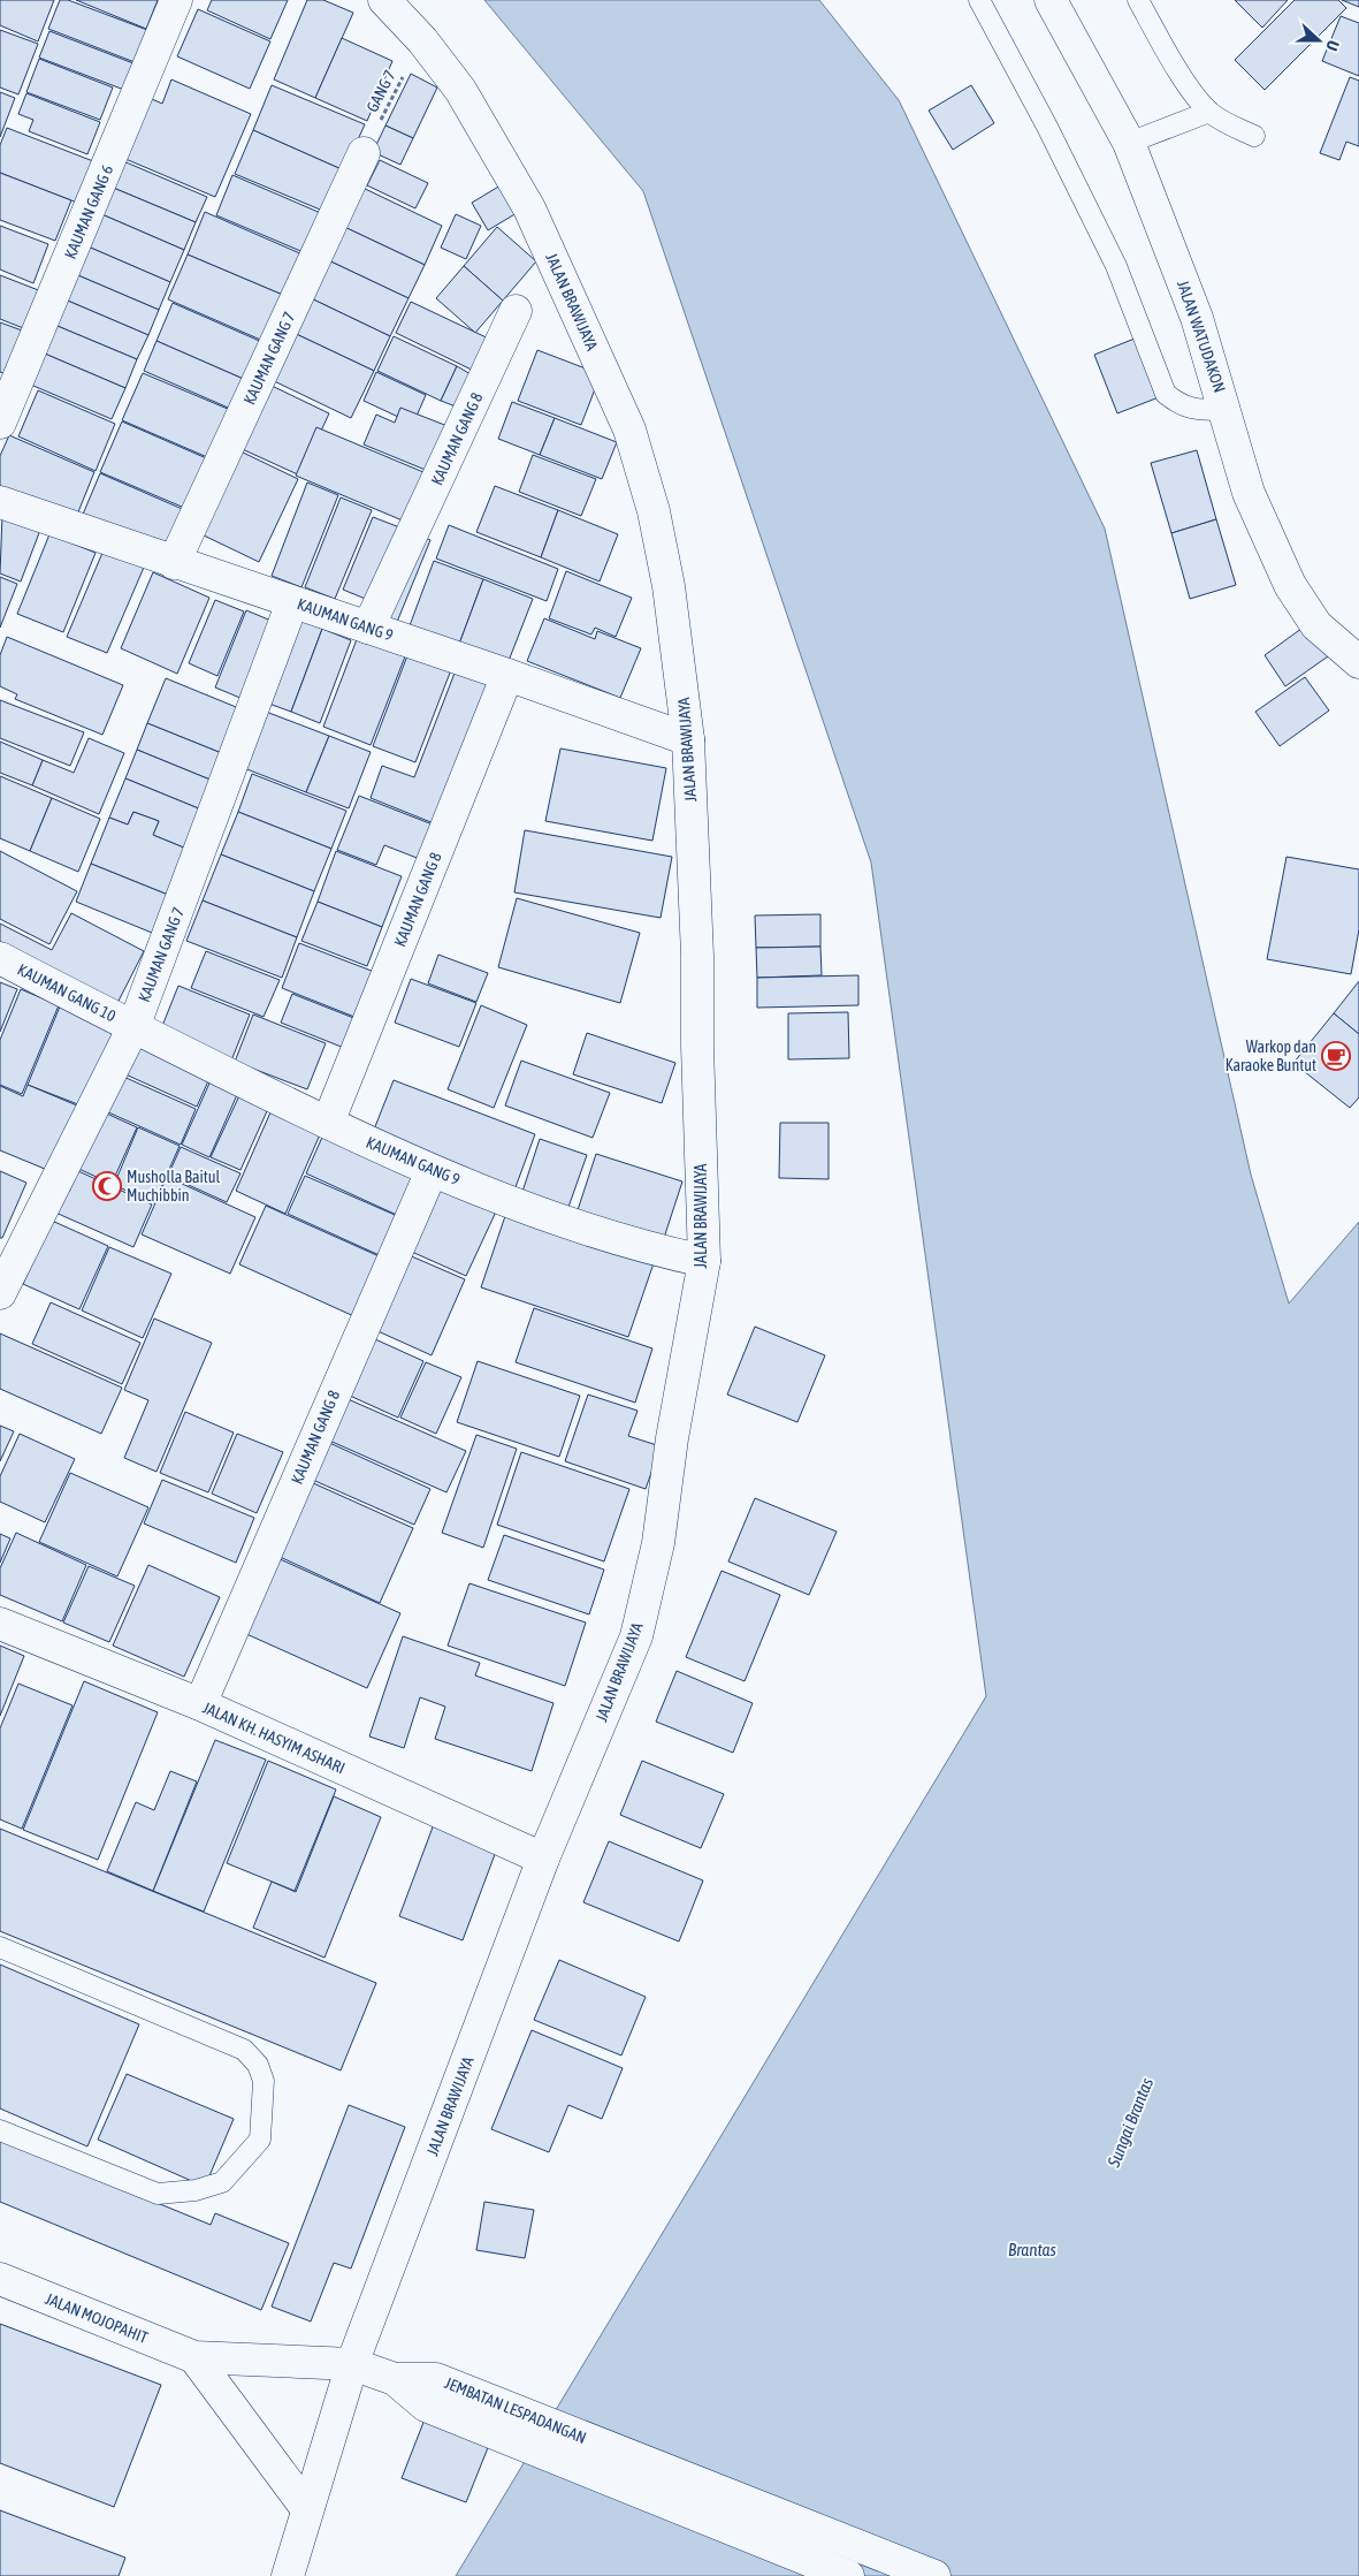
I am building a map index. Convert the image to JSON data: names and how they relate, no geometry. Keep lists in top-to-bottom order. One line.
{"streets":{"street":["KAUMAN GANG 6","JALAN BRAWIJAYA","JALAN WATUDAKON","KAUMAN GANG 7","KAUMAN GANG 8","KAUMAN GANG 9","KAUMAN GANG 10","JALAN KH. HASYIM ASHARI","JALAN MOJOPAHIT","JEMBATAN LESPADANGAN"],"path":["GANG 7"]},"crossings":[["GANG 7","JALAN BRAWIJAYA"],["GANG 7","KAUMAN GANG 7"],["JALAN BRAWIJAYA","KAUMAN GANG 9"],["JALAN BRAWIJAYA","JALAN KH. HASYIM ASHARI"],["JALAN BRAWIJAYA","JALAN MOJOPAHIT"],["JALAN BRAWIJAYA","JEMBATAN LESPADANGAN"],["KAUMAN GANG 7","KAUMAN GANG 9"],["KAUMAN GANG 7","KAUMAN GANG 10"],["KAUMAN GANG 8","KAUMAN GANG 9"],["KAUMAN GANG 8","JALAN KH. HASYIM ASHARI"],["KAUMAN GANG 9","KAUMAN GANG 10"],["JALAN MOJOPAHIT","JEMBATAN LESPADANGAN"]],"water":["Sungai Brantas","Brantas"],"places":{"cafe":["Warkop dan Karaoke Buntut"],"mosque":["Musholla Baitul Muchibbin"]},"north":"right"}
